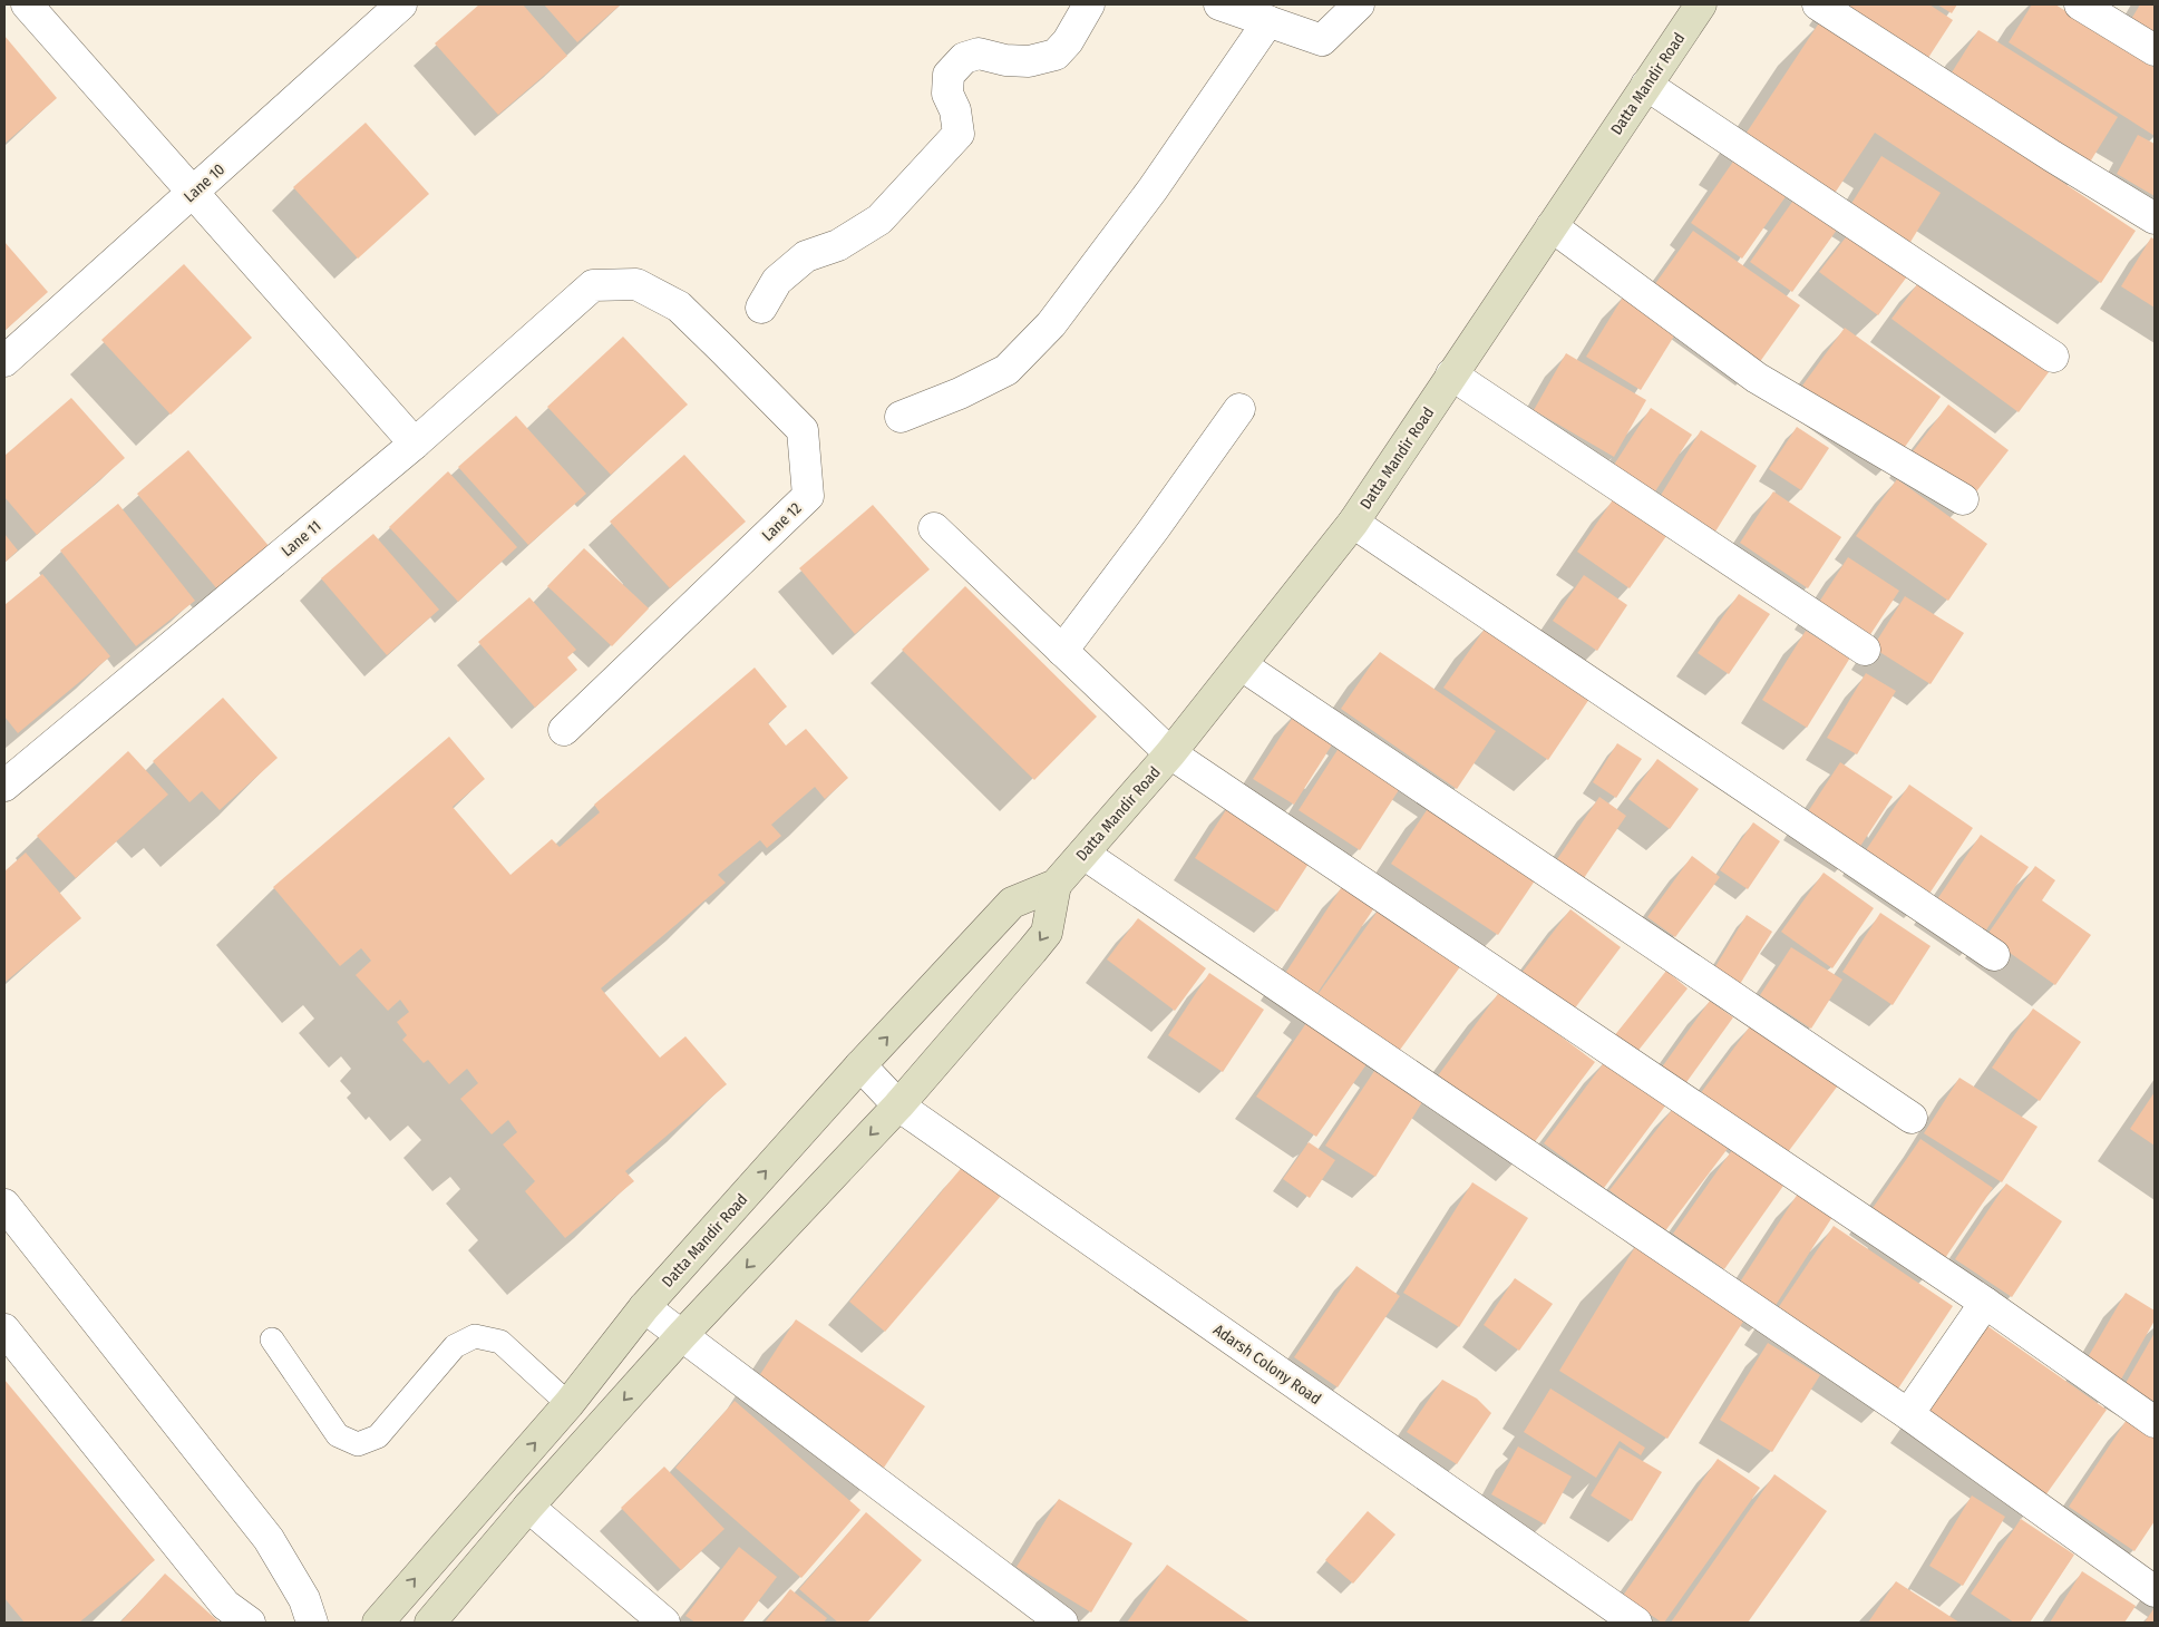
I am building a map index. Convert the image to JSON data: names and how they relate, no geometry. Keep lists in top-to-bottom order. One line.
{"streets":{"main road":["Datta Mandir Road"],"street":["Lane 10","Lane 12","Lane 11","Adarsh Colony Road"]},"crossings":[["Datta Mandir Road","Adarsh Colony Road"],["Lane 12","Lane 11"]]}
